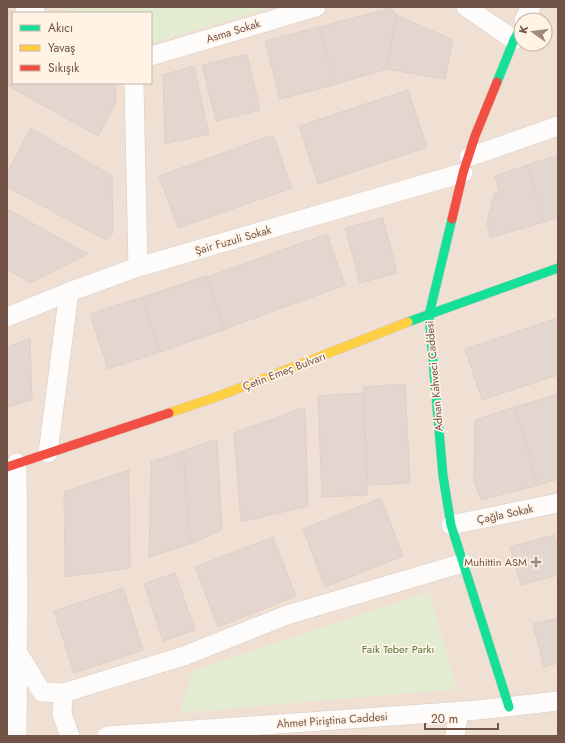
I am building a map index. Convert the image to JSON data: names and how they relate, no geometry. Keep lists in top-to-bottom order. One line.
{"streets":{"street":["Asma Sokak","Şair Fuzuli Sokak","Çetin Emeç Bulvarı","Adnan Kahveci Caddesi","Çağla Sokak","Ahmet Piriştina Caddesi"]},"crossings":[["Şair Fuzuli Sokak","Adnan Kahveci Caddesi"],["Çetin Emeç Bulvarı","Adnan Kahveci Caddesi"],["Adnan Kahveci Caddesi","Çağla Sokak"],["Adnan Kahveci Caddesi","Ahmet Piriştina Caddesi"]],"parks":["Faik Teber Parkı"],"places":{"health":["Muhittin ASM"]},"legend":["Akıcı","Yavaş","Sıkışık"],"scale_bar":"20 m","north":"left"}
